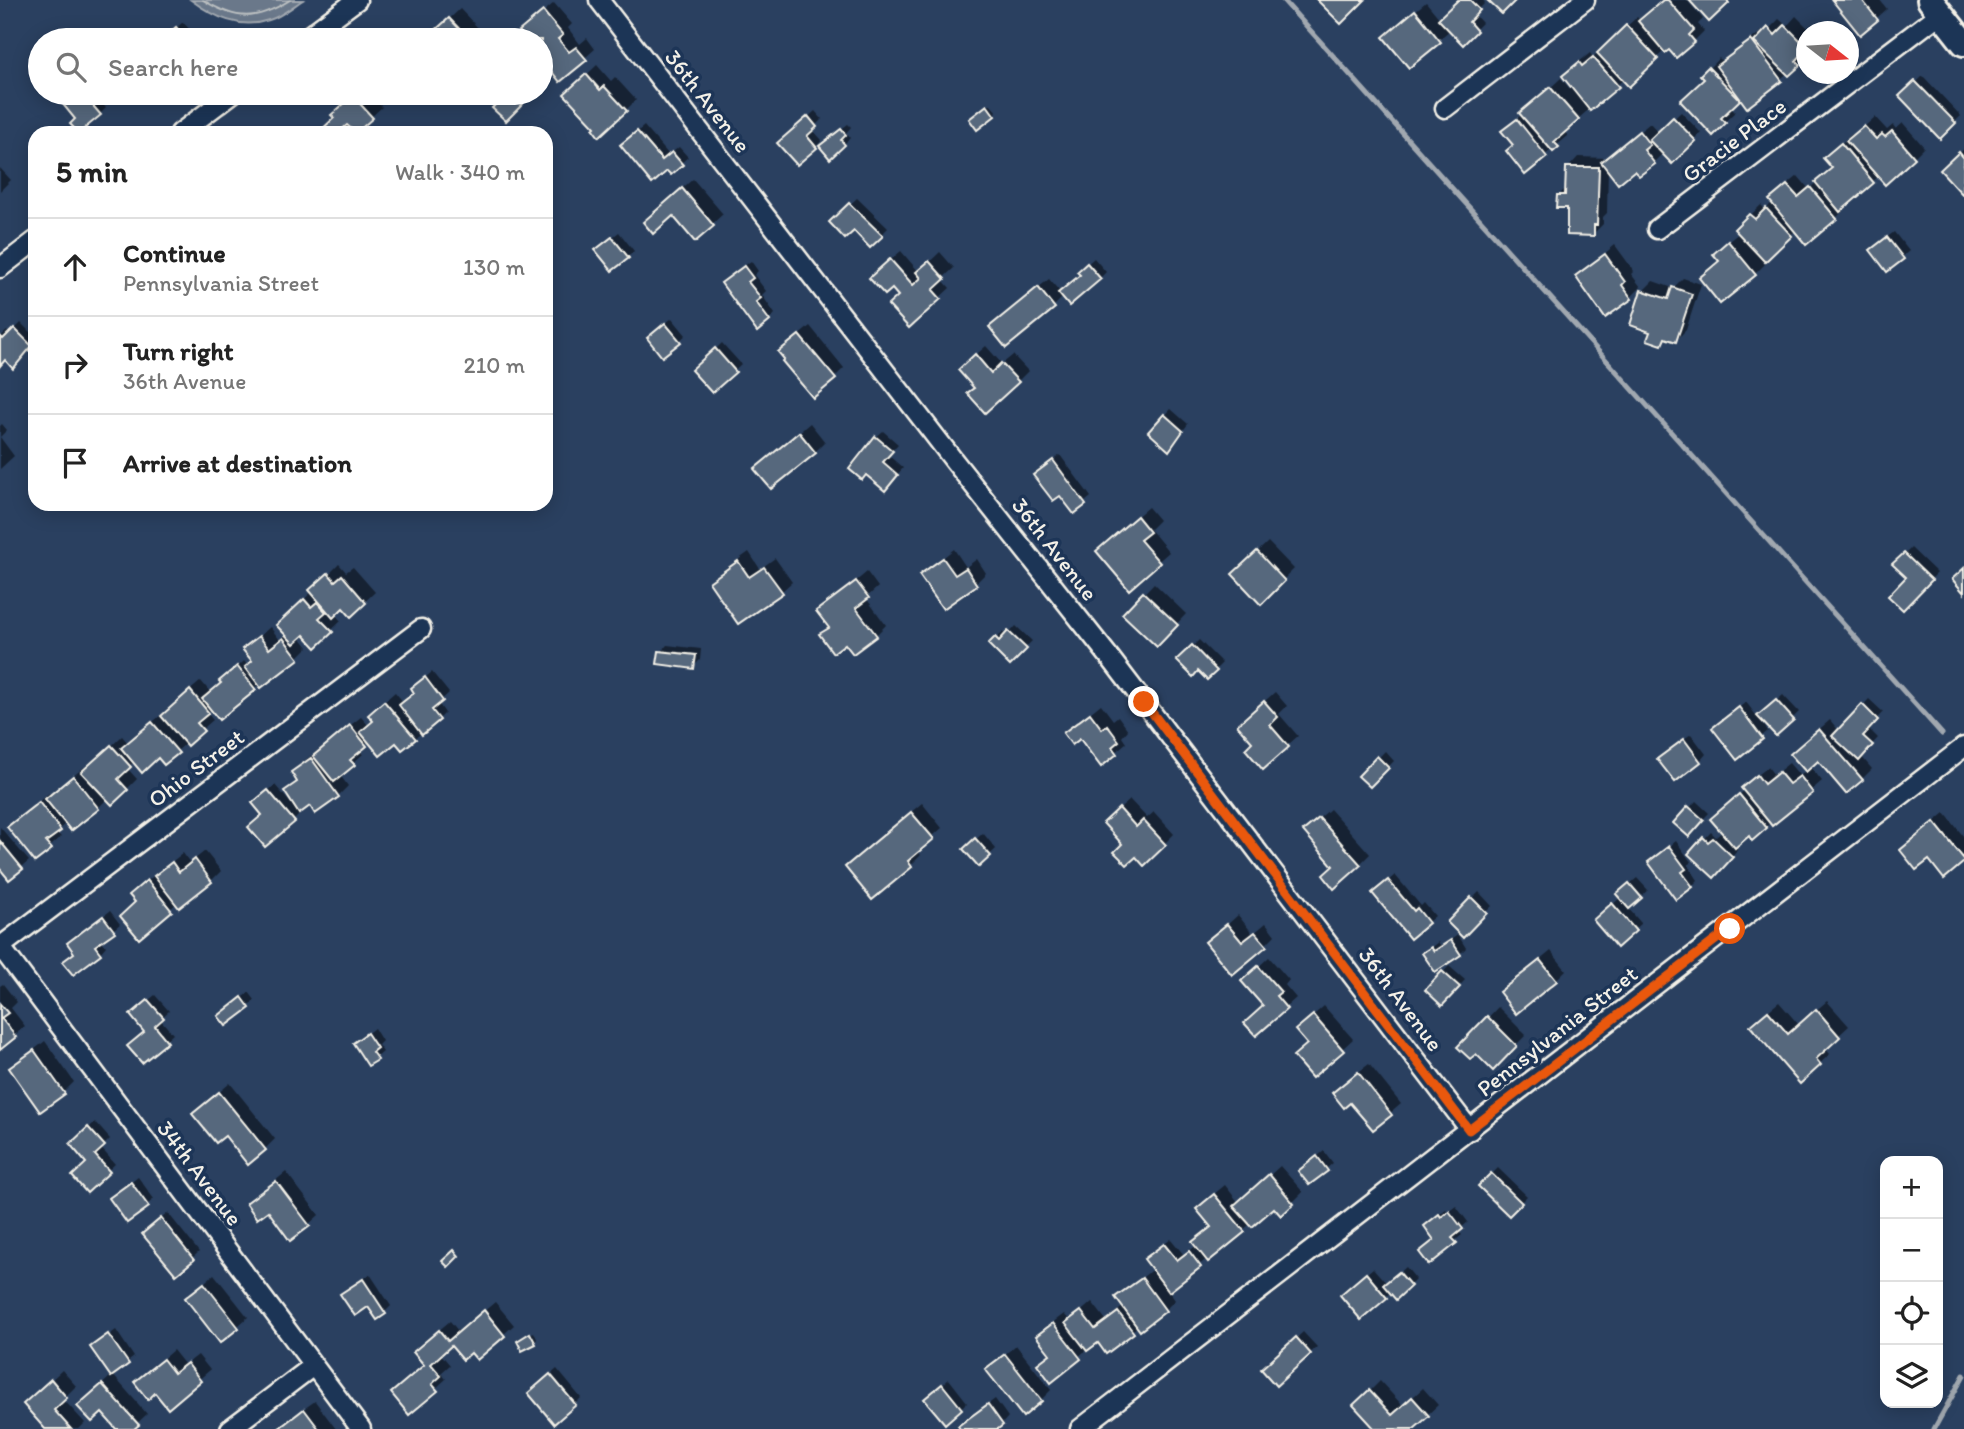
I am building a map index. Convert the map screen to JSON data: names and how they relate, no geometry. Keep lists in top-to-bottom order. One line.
{"streets":{"street":["36th Avenue","Gracie Place","Ohio Street","Pennsylvania Street","34th Avenue"]},"crossings":[["36th Avenue","Pennsylvania Street"],["Ohio Street","34th Avenue"]],"north":"right","page":{"search":"Search here","heading":["5 min","Walk · 340 m"],"list":[["Continue","Pennsylvania Street","130 m"],["Turn right","36th Avenue","210 m"],"Arrive at destination"],"map_buttons":["+","−"]}}
